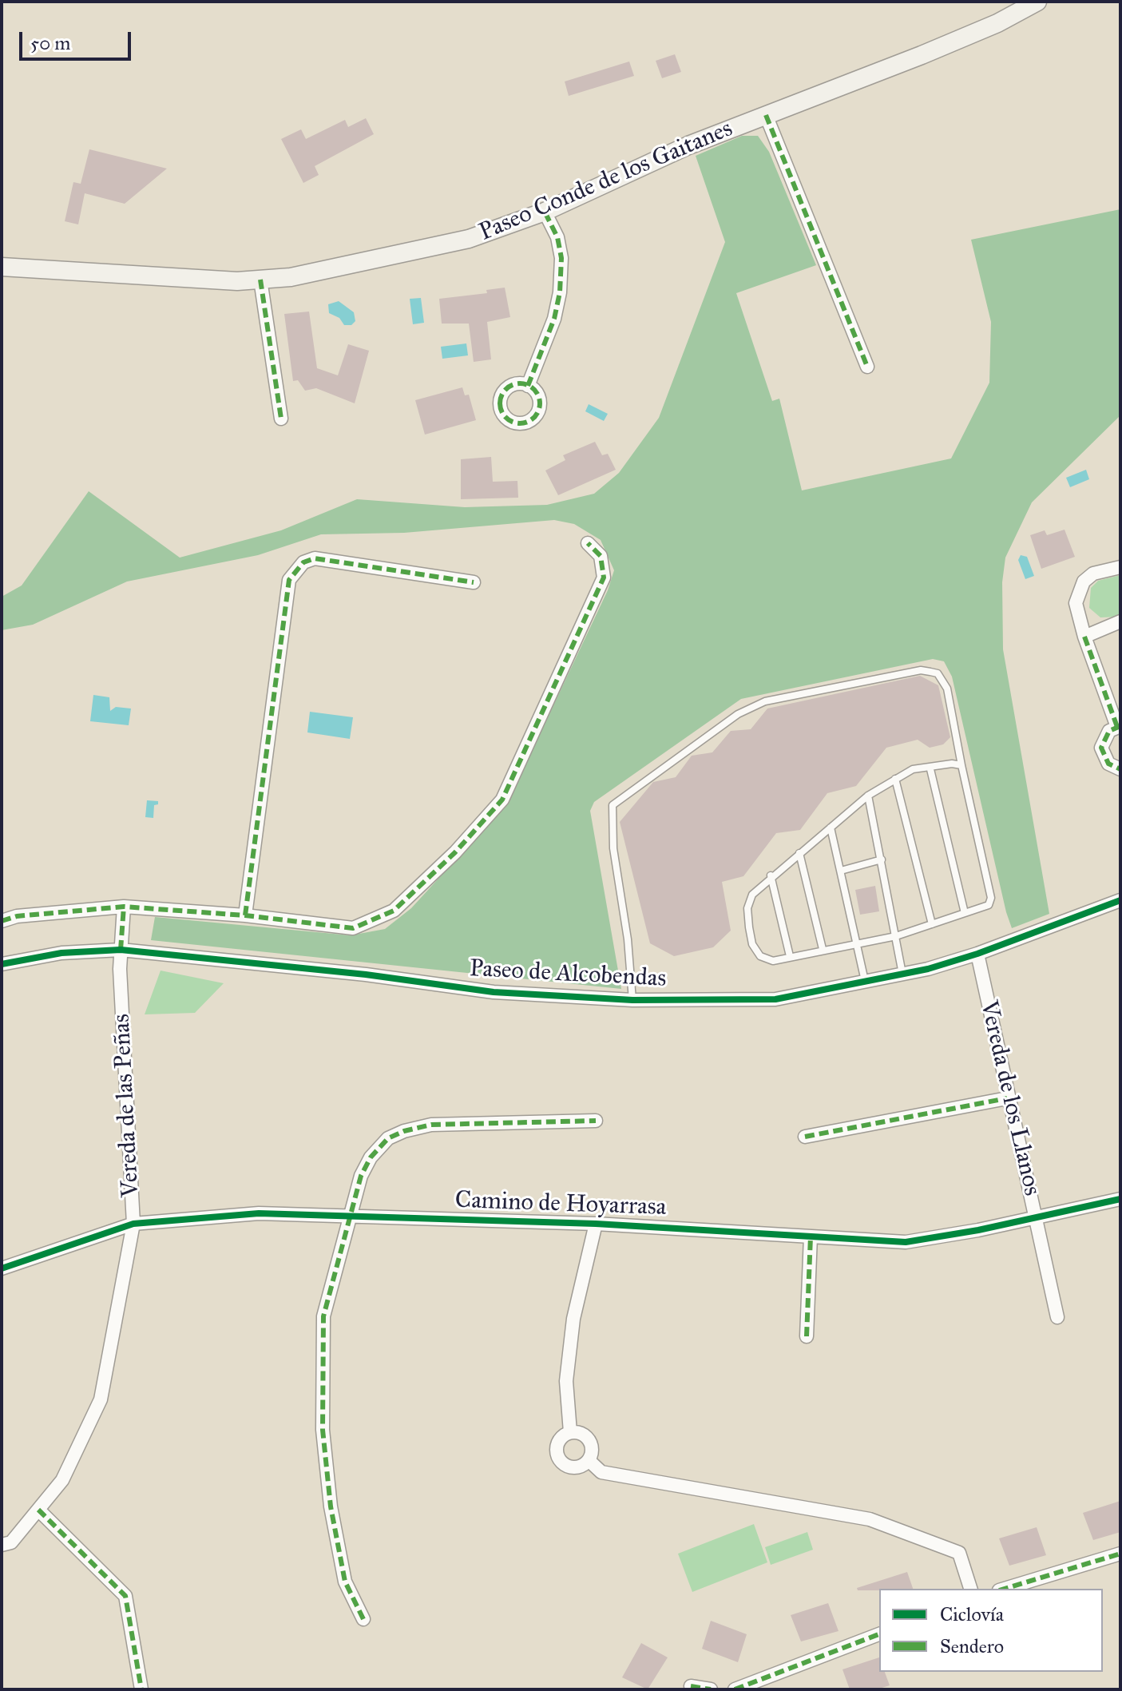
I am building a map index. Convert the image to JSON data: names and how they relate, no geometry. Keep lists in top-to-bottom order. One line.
{"streets":{"street":["Paseo Conde de los Gaitanes","Paseo de Alcobendas","Vereda de los Llanos","Vereda de las Peñas","Camino de Hoyarrasa"]},"crossings":[["Paseo de Alcobendas","Vereda de los Llanos"],["Paseo de Alcobendas","Vereda de las Peñas"],["Vereda de los Llanos","Camino de Hoyarrasa"],["Vereda de las Peñas","Camino de Hoyarrasa"]],"legend":["Ciclovía","Sendero"],"scale_bar":"50 m"}
